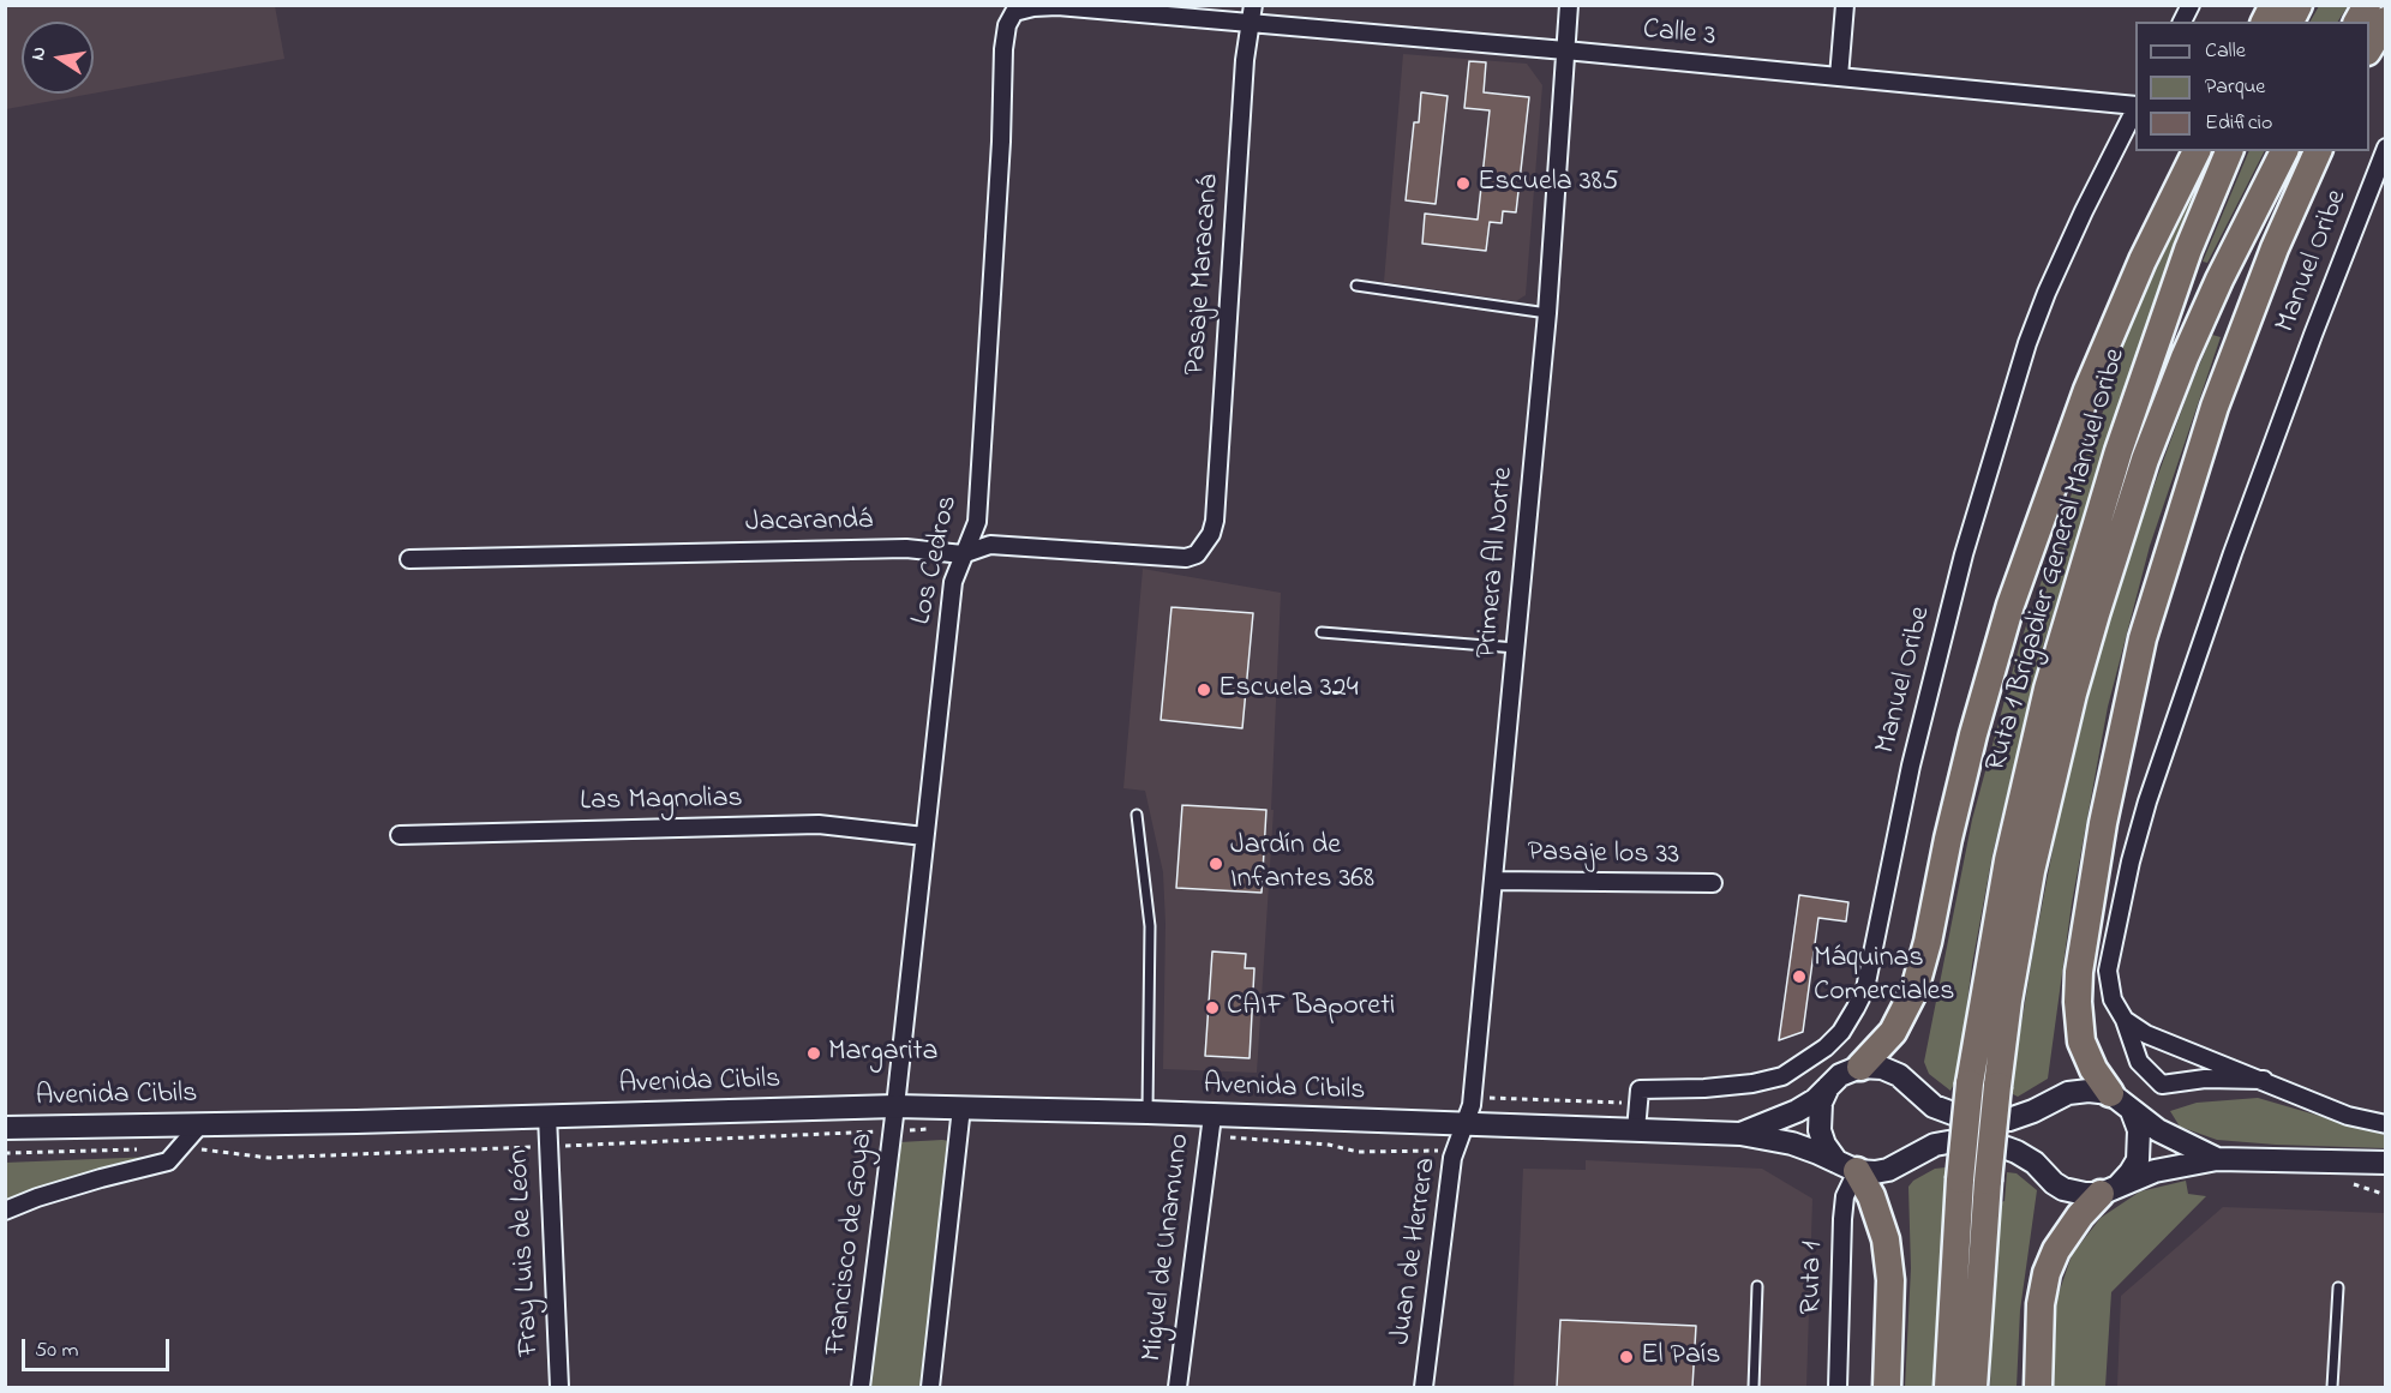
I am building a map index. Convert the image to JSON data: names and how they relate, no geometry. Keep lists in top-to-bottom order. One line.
{"streets":{"highway":["Ruta 1 Brigadier General Manuel Oribe"],"street":["Calle 3","Manuel Oribe","Pasaje Maracaná","Jacarandá","Los Cedros","Primera Al Norte","Las Magnolias","Pasaje los 33","Avenida Cibils","Francisco de Goya","Miguel de Unamuno","Juan de Herrera","Fray Luis de León","Ruta 1"]},"crossings":[["Calle 3","Pasaje Maracaná"],["Calle 3","Los Cedros"],["Calle 3","Primera Al Norte"],["Manuel Oribe","Avenida Cibils"],["Pasaje Maracaná","Jacarandá"],["Jacarandá","Los Cedros"],["Los Cedros","Las Magnolias"],["Los Cedros","Avenida Cibils"],["Los Cedros","Francisco de Goya"],["Primera Al Norte","Pasaje los 33"],["Primera Al Norte","Avenida Cibils"],["Primera Al Norte","Juan de Herrera"],["Avenida Cibils","Francisco de Goya"],["Avenida Cibils","Miguel de Unamuno"],["Avenida Cibils","Juan de Herrera"],["Avenida Cibils","Fray Luis de León"],["Avenida Cibils","Ruta 1"]],"places":["Escuela 385","Escuela 324","Jardín de Infantes 368","Máquinas Comerciales","CAIF Baporeti","Margarita","El País"],"legend":["Calle","Parque","Edificio"],"scale_bar":"50 m","north":"left"}
